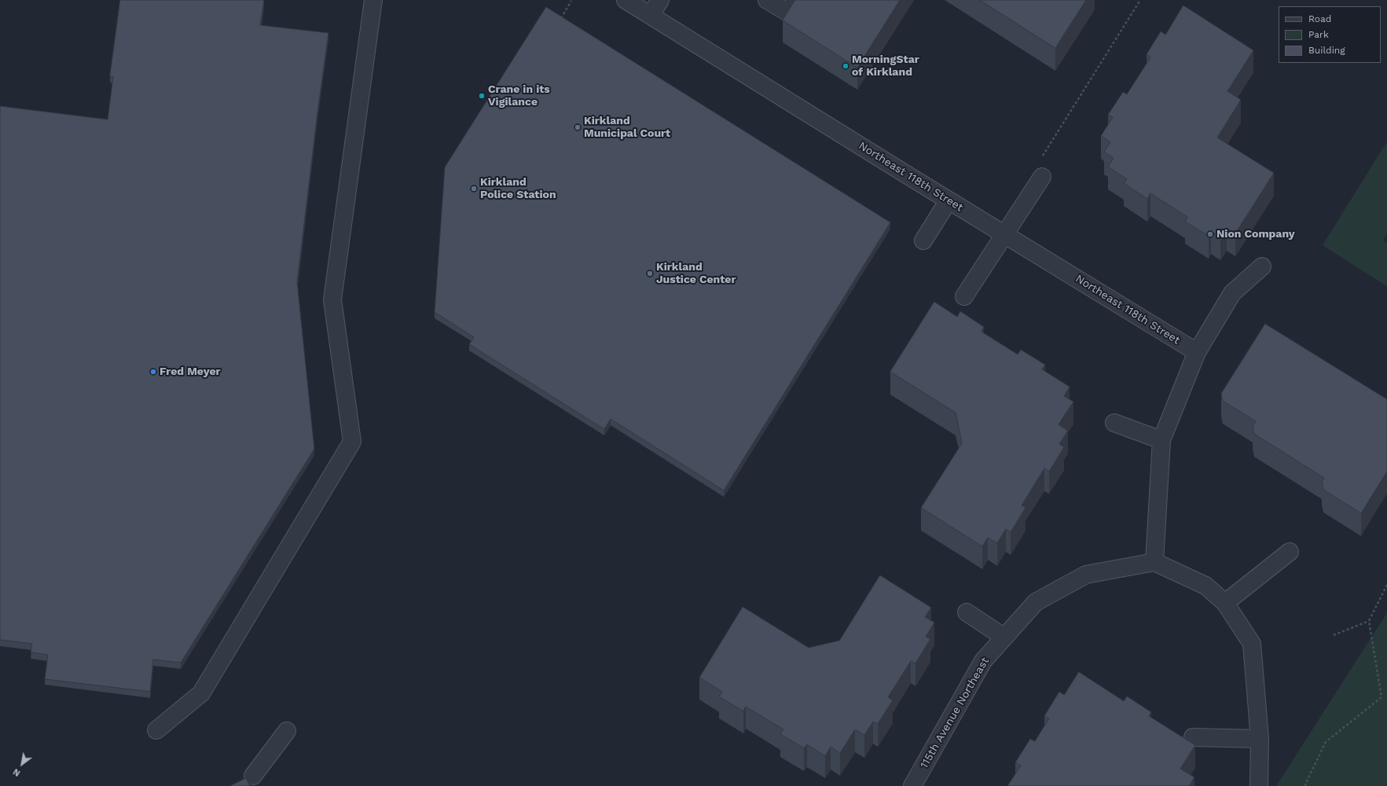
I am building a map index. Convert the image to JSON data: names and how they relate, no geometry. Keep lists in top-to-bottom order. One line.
{"streets":{"street":["Northeast 118th Street","115th Avenue Northeast"]},"places":["MorningStar of Kirkland","Crane in its Vigilance","Kirkland Municipal Court","Kirkland Police Station","Nion Company","Kirkland Justice Center","Fred Meyer"],"legend":["Road","Park","Building"],"north":"bottom left"}
